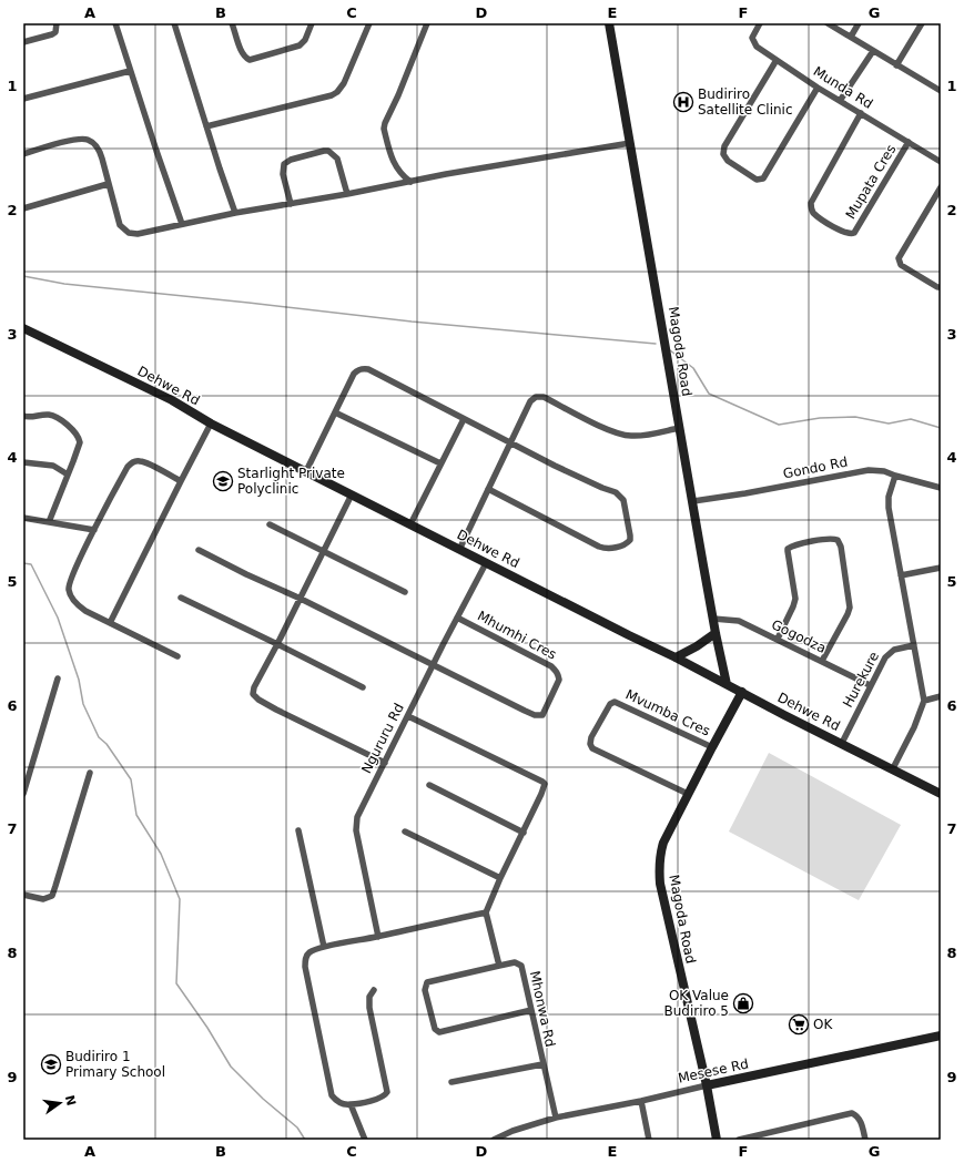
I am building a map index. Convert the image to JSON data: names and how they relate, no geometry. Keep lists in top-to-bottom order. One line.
{"streets":{"street":["Munda Rd","Mupata Cres","Magoda Road","Dehwe Rd","Gondo Rd","Mhumhi Cres","Gogodza","Hurekure","Mvumba Cres","Ngururu Rd","Mhonwa Rd","Mesese Rd"]},"crossings":[["Munda Rd","Mupata Cres"],["Magoda Road","Dehwe Rd"],["Magoda Road","Gondo Rd"],["Magoda Road","Gogodza"],["Magoda Road","Mvumba Cres"],["Magoda Road","Mesese Rd"],["Dehwe Rd","Hurekure"],["Dehwe Rd","Ngururu Rd"],["Mhumhi Cres","Ngururu Rd"],["Gogodza","Hurekure"],["Mhonwa Rd","Mesese Rd"]],"places":{"hospital":["Budiriro Satellite Clinic"],"school or university":["Starlight Private Polyclinic","Budiriro 1 Primary School"],"shop":["OK Value Budiriro 5"],"supermarket":["OK"]},"north":"right","grid":{"columns":["A","B","C","D","E","F","G"],"rows":["1","2","3","4","5","6","7","8","9"]}}
